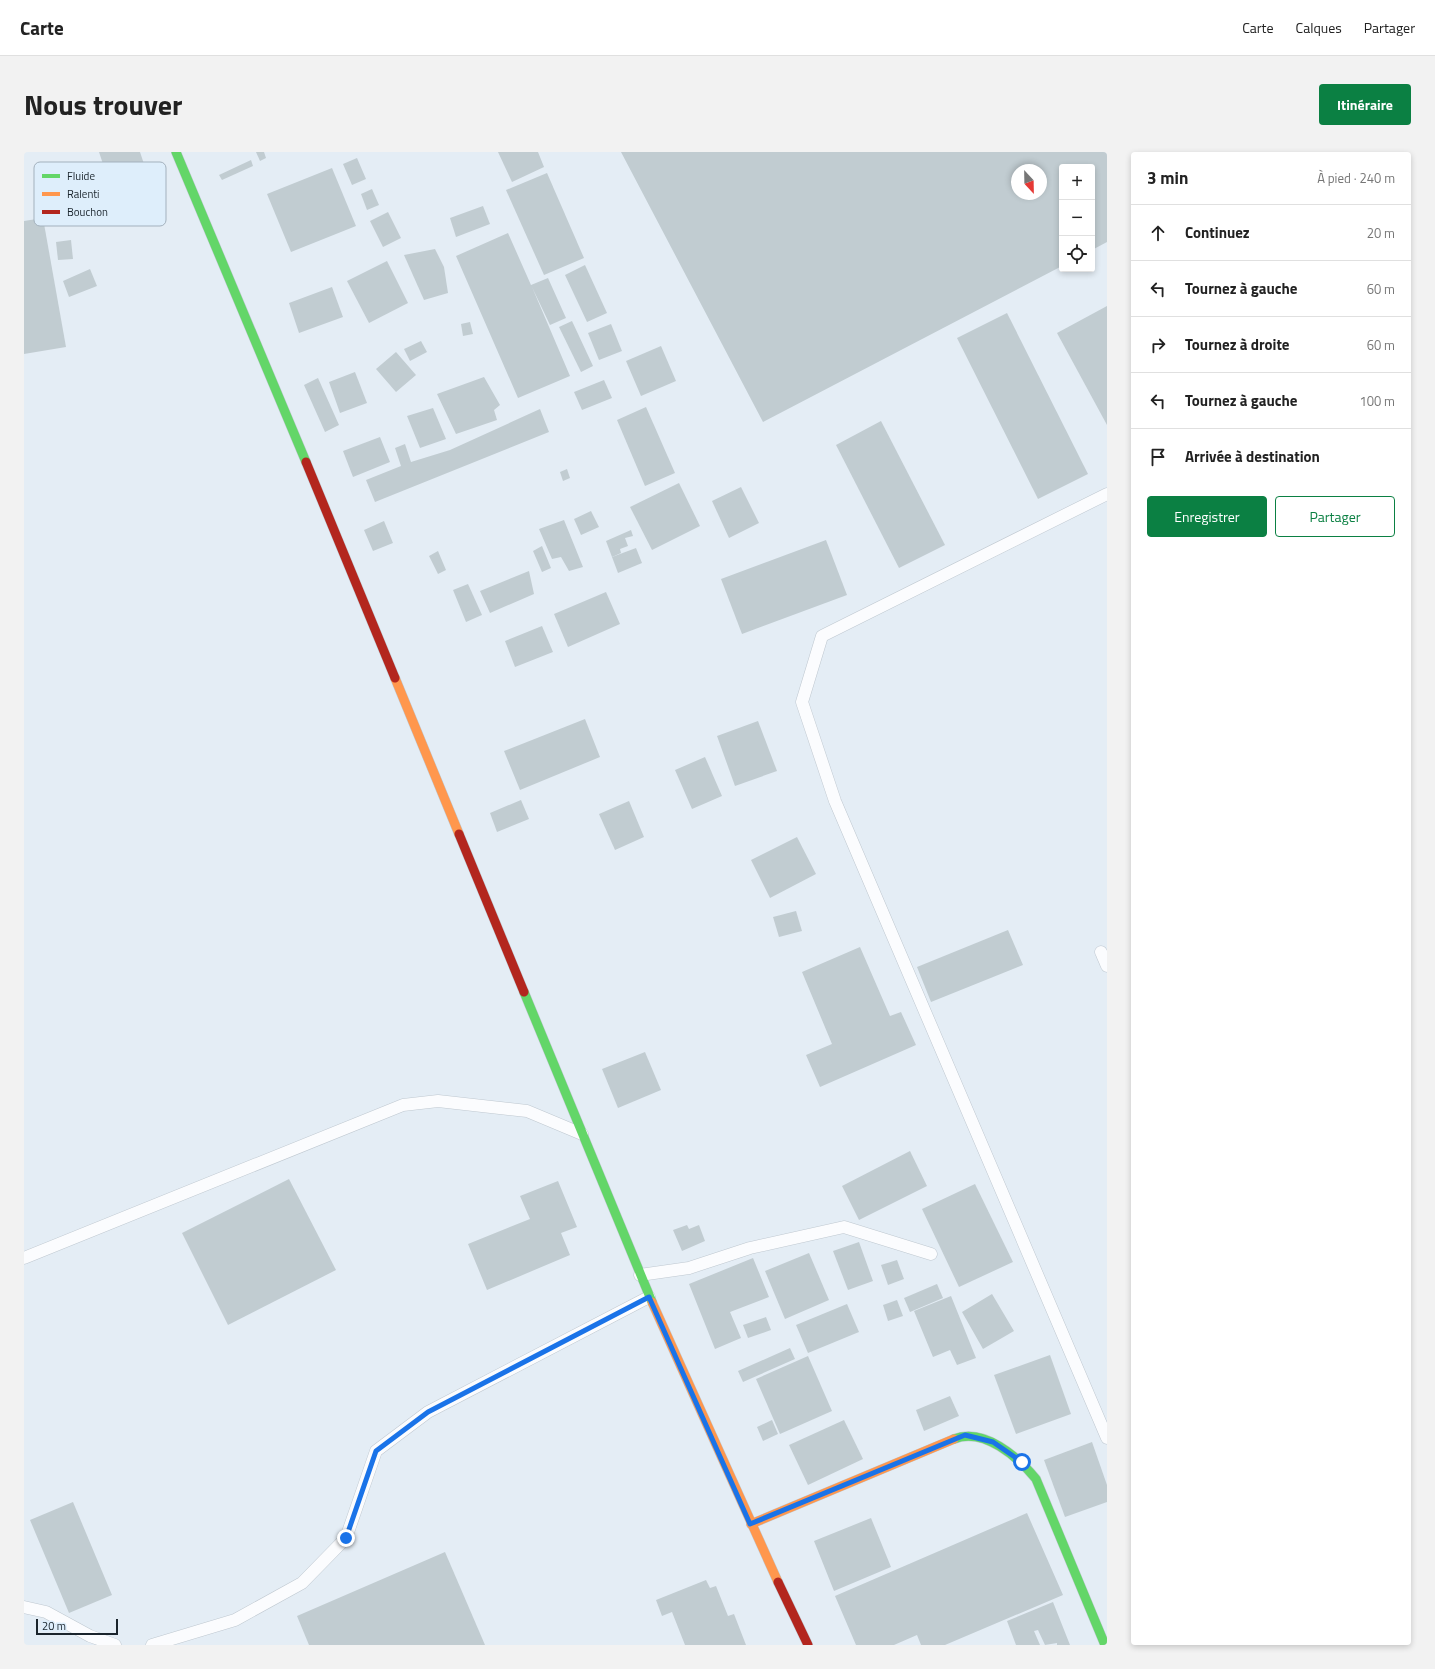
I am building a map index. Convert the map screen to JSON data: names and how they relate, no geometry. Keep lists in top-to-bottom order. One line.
{"legend":["Fluide","Ralenti","Bouchon"],"scale_bar":"20 m","north":"bottom","page":{"header":"Carte","nav":["Carte","Calques","Partager"],"title":"Nous trouver","buttons":["Itinéraire",["Enregistrer","Partager"]],"heading":["3 min","À pied · 240 m"],"map_buttons":["+","−"],"list":[["Continuez","20 m"],["Tournez à gauche","60 m"],["Tournez à droite","60 m"],["Tournez à gauche","100 m"],"Arrivée à destination"],"scale":"20 m"}}
